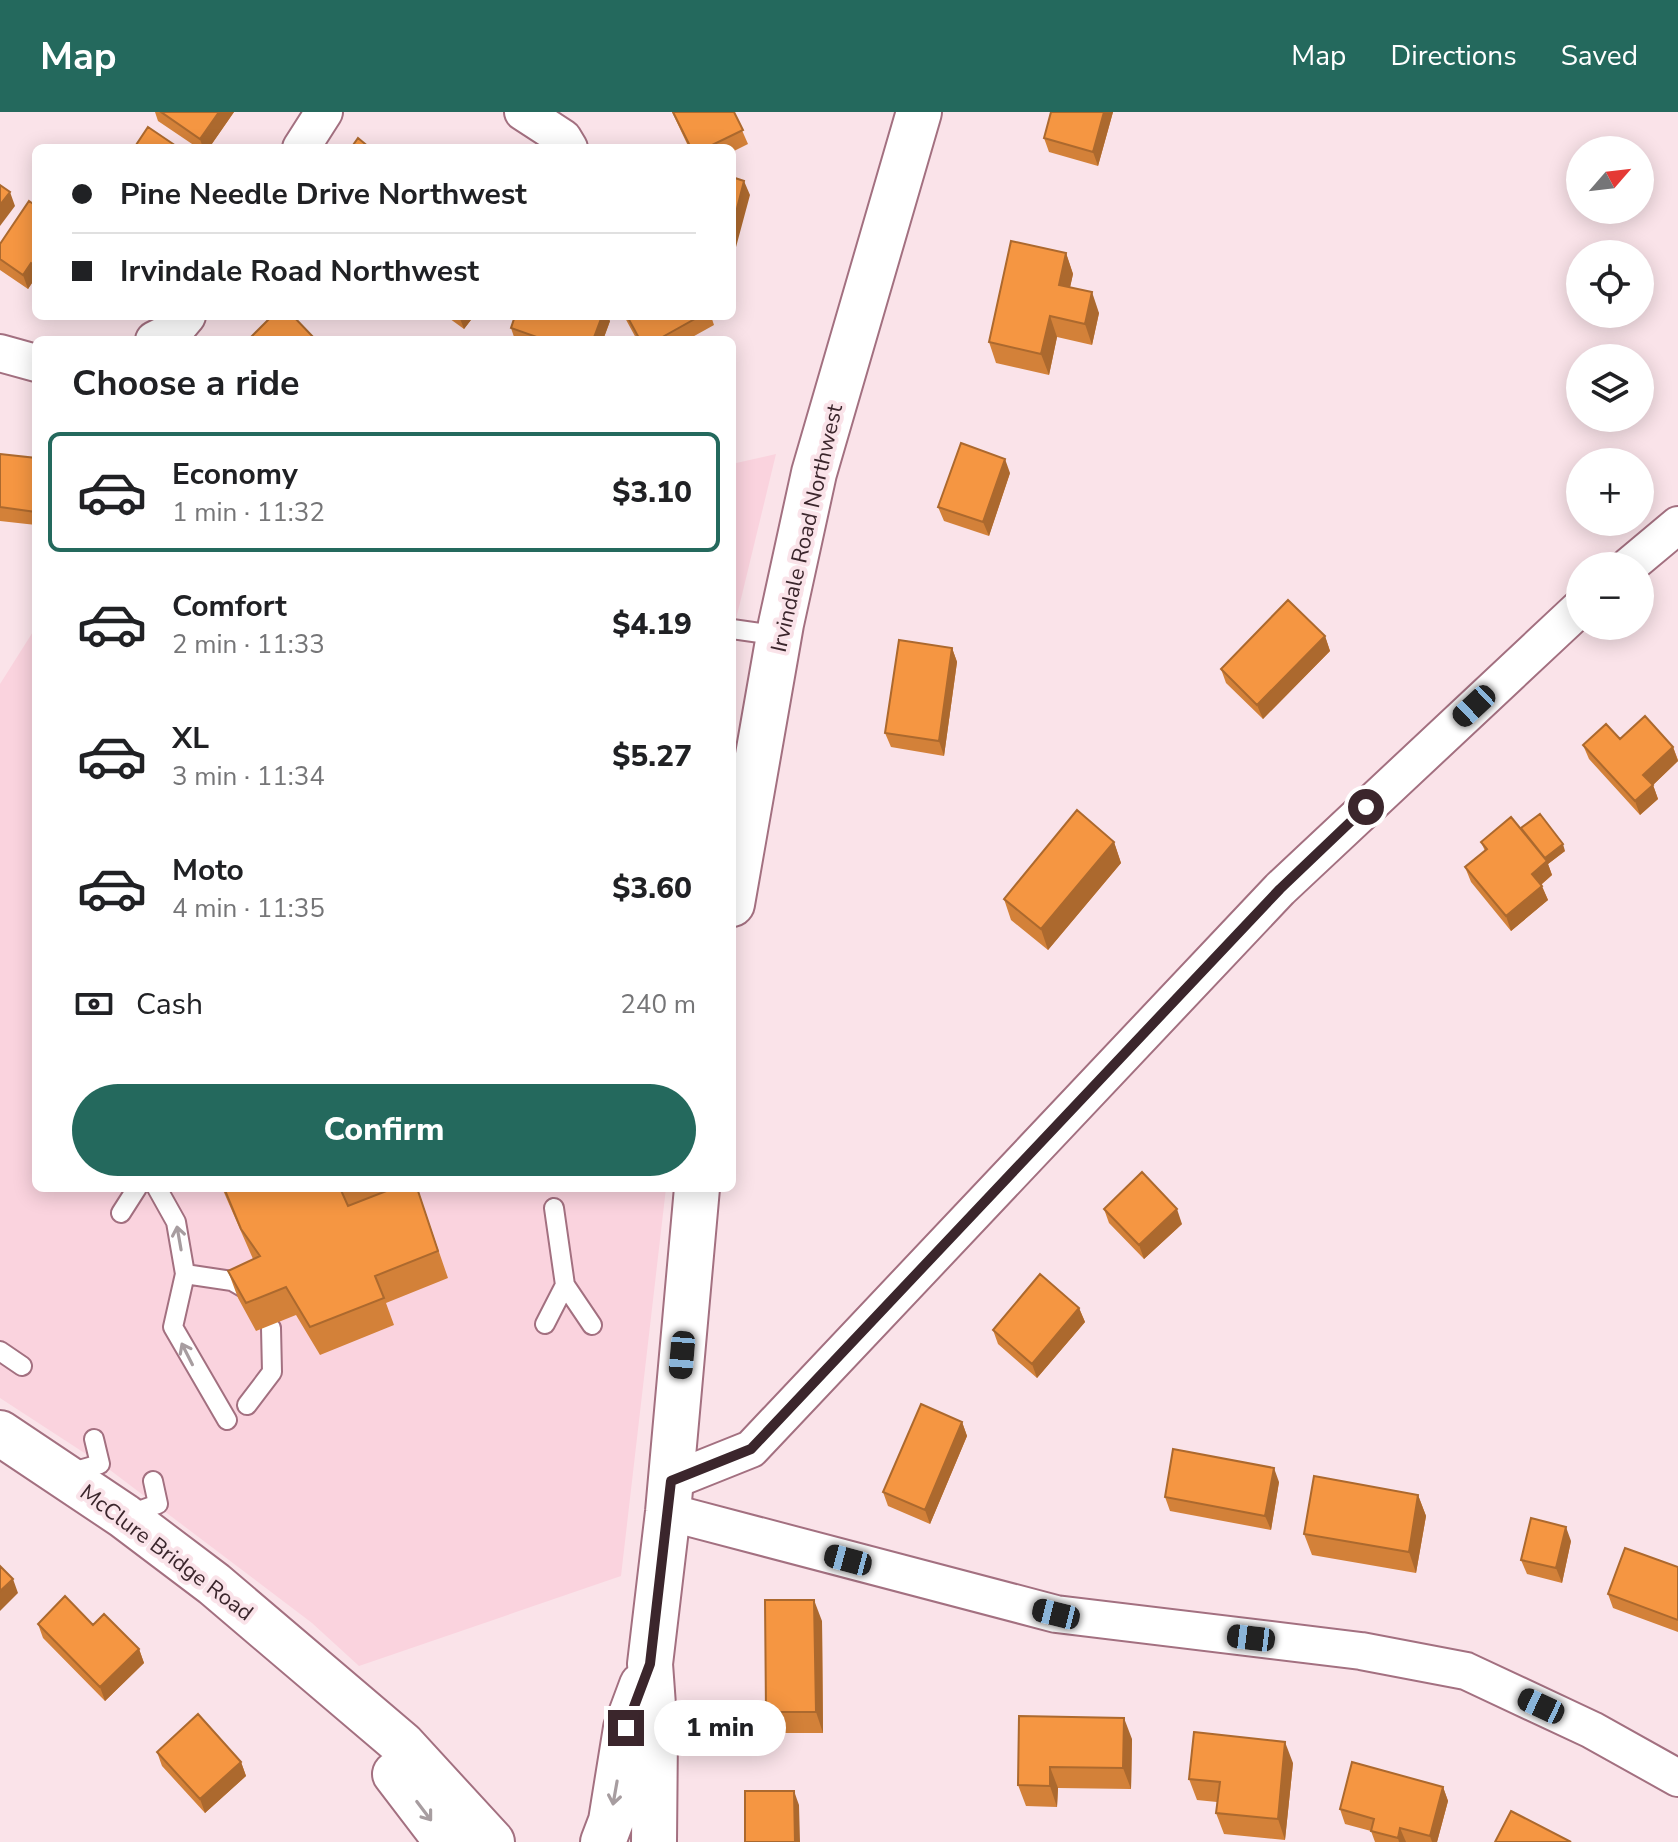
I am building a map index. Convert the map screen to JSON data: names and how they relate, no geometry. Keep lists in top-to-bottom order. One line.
{"streets":{"street":["Irvindale Road Northwest","McClure Bridge Road"]},"north":"top right","page":{"header":"Map","nav":["Map","Directions","Saved"],"map_buttons":["+","−"],"banner":["Pine Needle Drive Northwest","Irvindale Road Northwest"],"heading":"Choose a ride","list":[{"name":"Economy","note":"1 min · 11:32","value":"$3.10"},{"name":"Comfort","note":"2 min · 11:33","value":"$4.19"},{"name":"XL","note":"3 min · 11:34","value":"$5.27"},{"name":"Moto","note":"4 min · 11:35","value":"$3.60"}],"pay":["Cash","240 m"],"buttons":"Confirm","bubble":"1 min"}}
